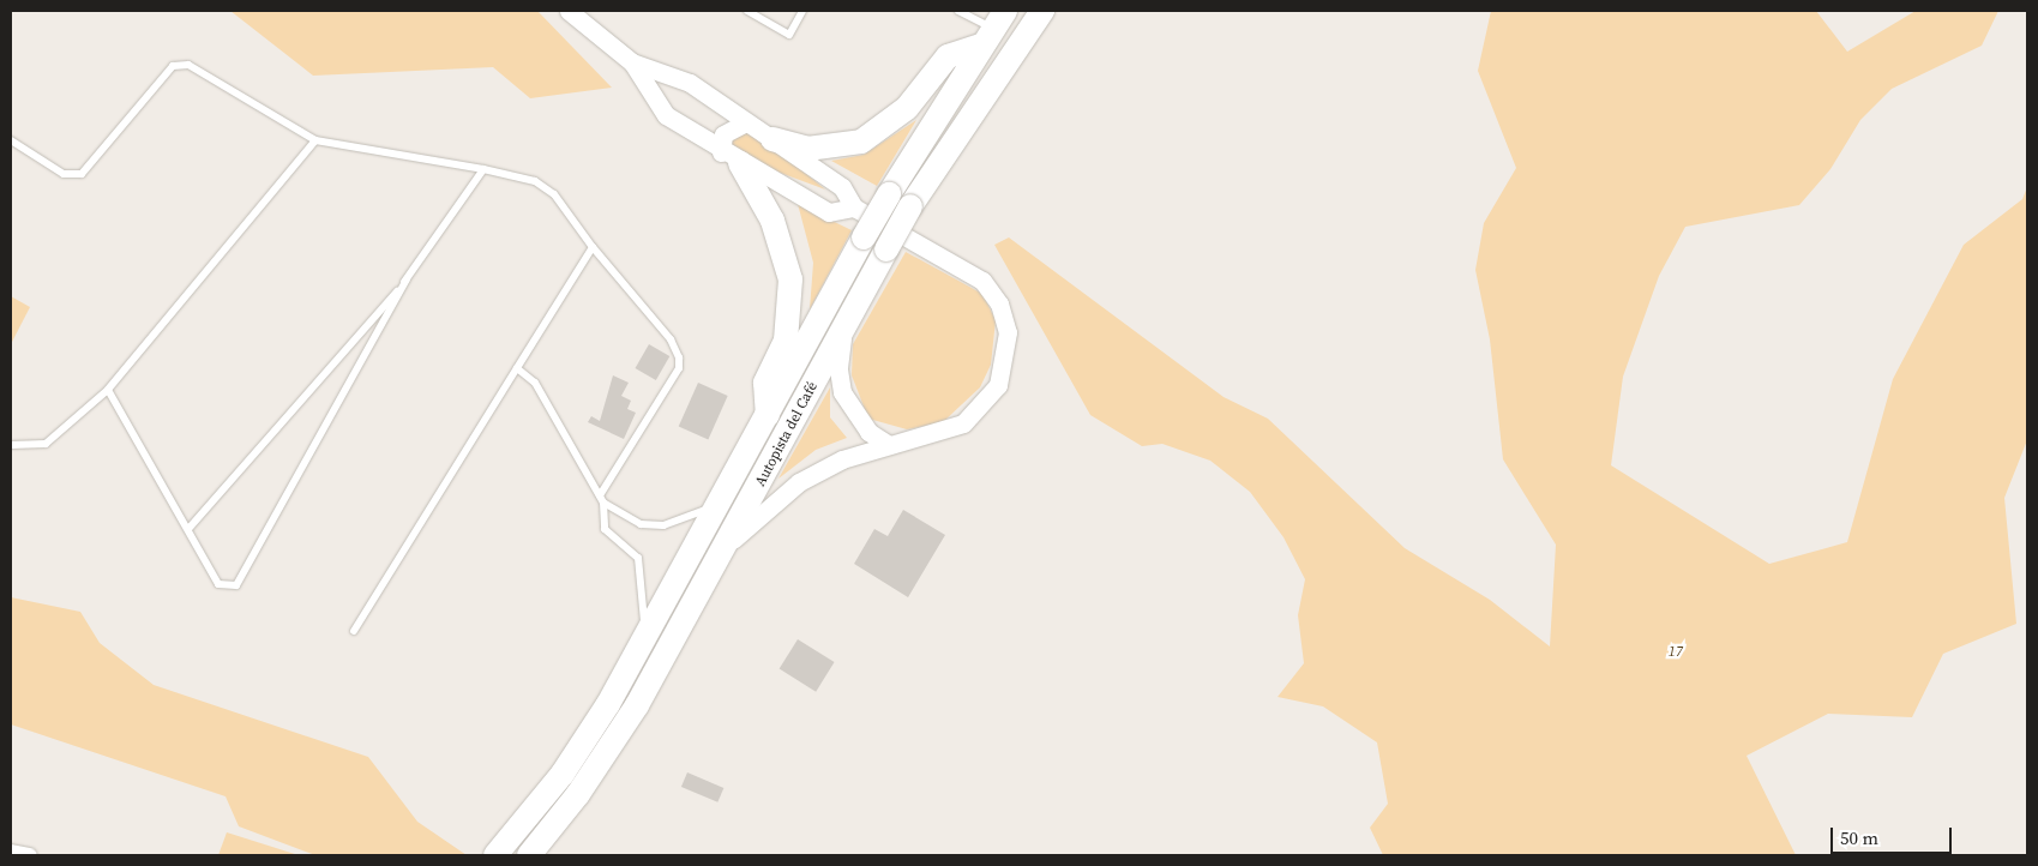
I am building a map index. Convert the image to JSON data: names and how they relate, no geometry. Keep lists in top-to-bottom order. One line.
{"streets":{"highway":["Autopista del Café"]},"parks":["17"],"scale_bar":"50 m"}
